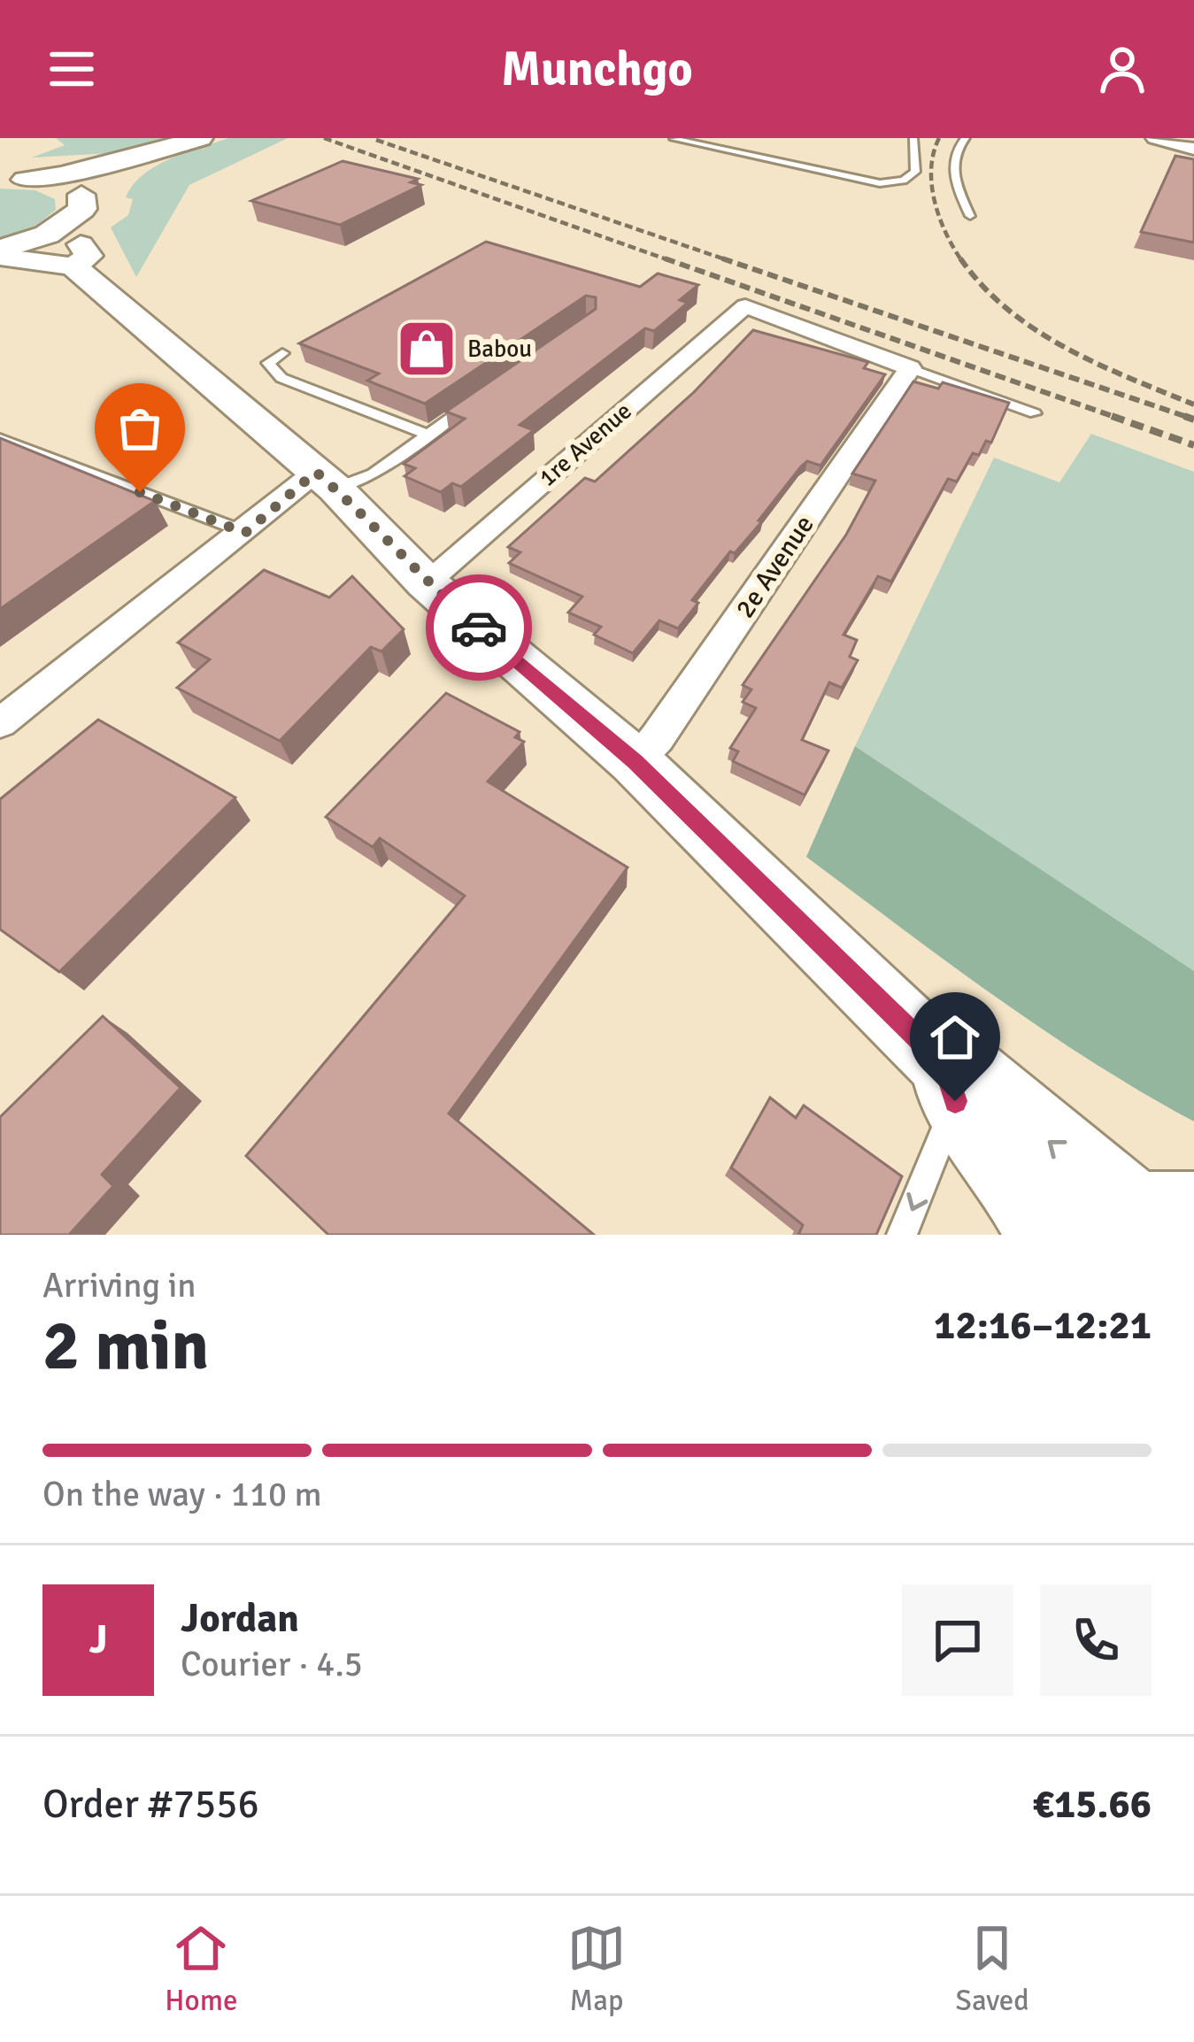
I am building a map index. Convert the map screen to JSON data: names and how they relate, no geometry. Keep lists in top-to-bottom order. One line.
{"streets":{"street":["1re Avenue","2e Avenue"]},"crossings":[["1re Avenue","2e Avenue"]],"places":{"shop":["Babou"]},"page":{"header":"Munchgo","heading":["2 min","Arriving in","12:16–12:21"],"panel":["Jordan","Courier · 4.5","Order #7556","€15.66"],"bar":"On the way · 110 m","round":"J","tabs":["Home","Map","Saved"]}}
